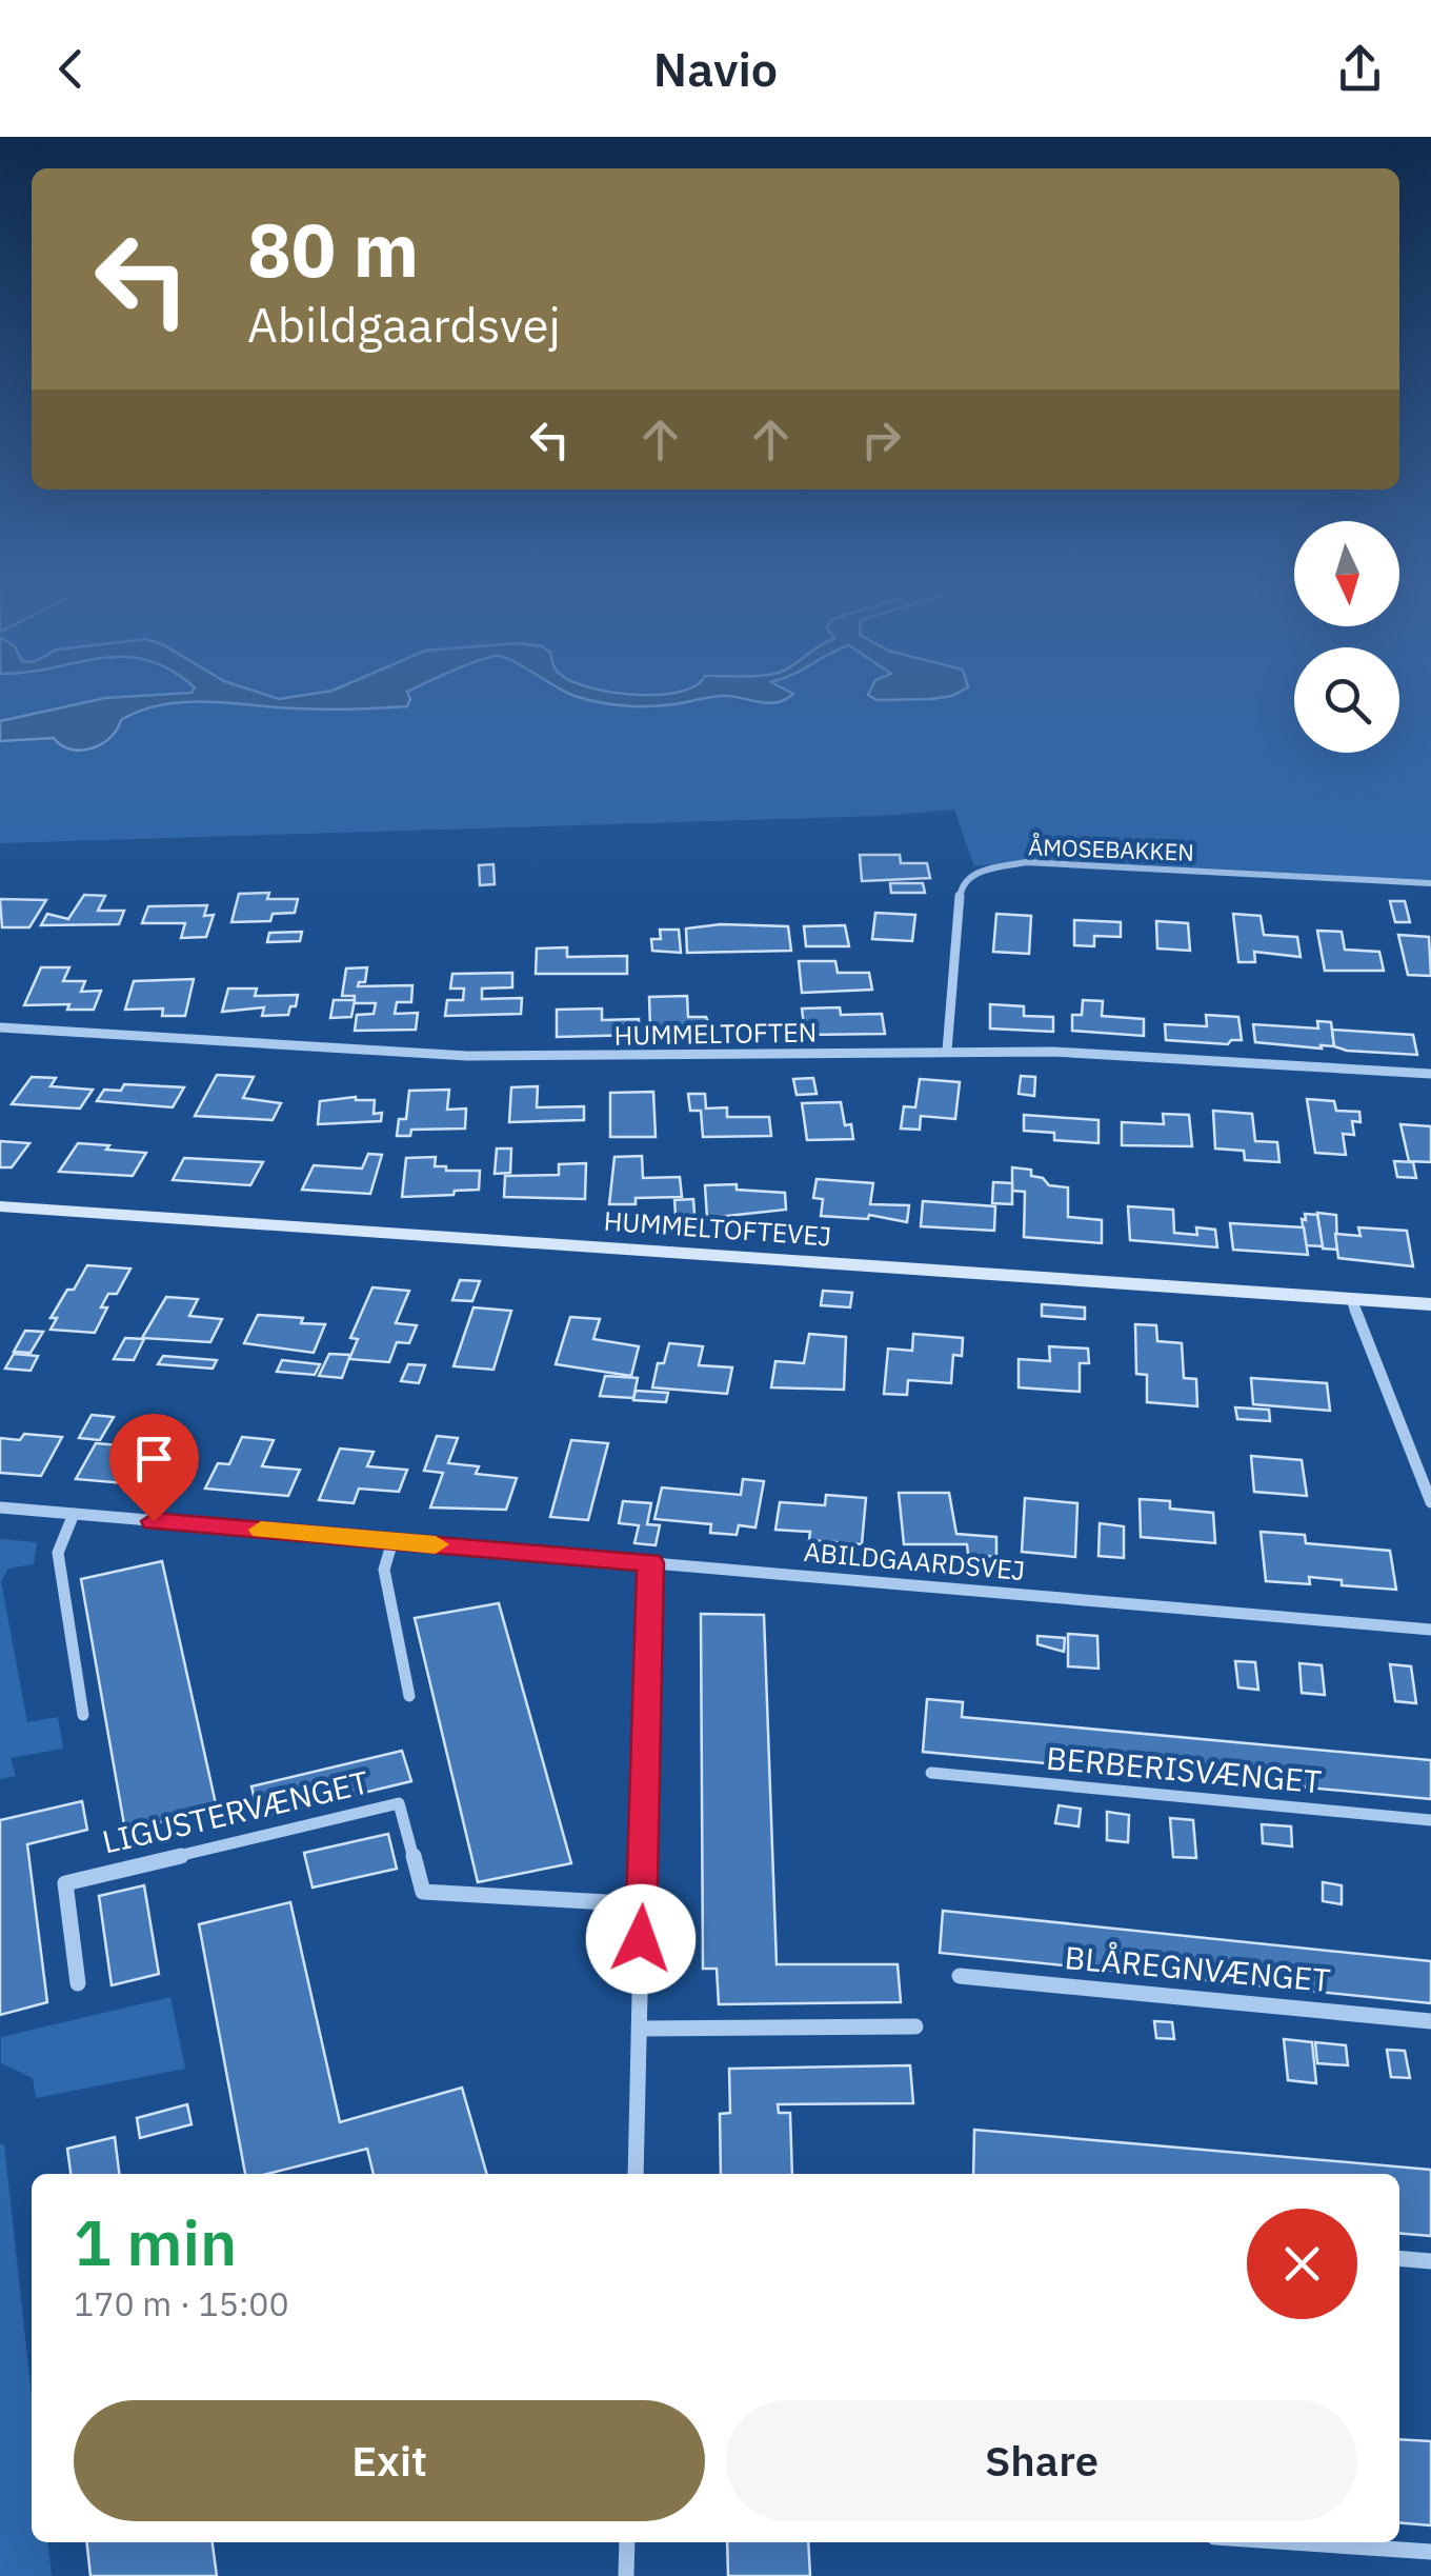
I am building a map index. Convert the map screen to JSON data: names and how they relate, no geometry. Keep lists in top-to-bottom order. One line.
{"streets":{"street":["ÅMOSEBAKKEN","HUMMELTOFTEN","HUMMELTOFTEVEJ","ABILDGAARDSVEJ","BERBERISVÆNGET","LIGUSTERVÆNGET","BLÅREGNVÆNGET"]},"crossings":[["ÅMOSEBAKKEN","HUMMELTOFTEN"]],"north":"bottom","page":{"header":"Navio","turn":["80 m","Abildgaardsvej"],"heading":["1 min","170 m · 15:00"],"buttons":["Exit","Share"]}}
